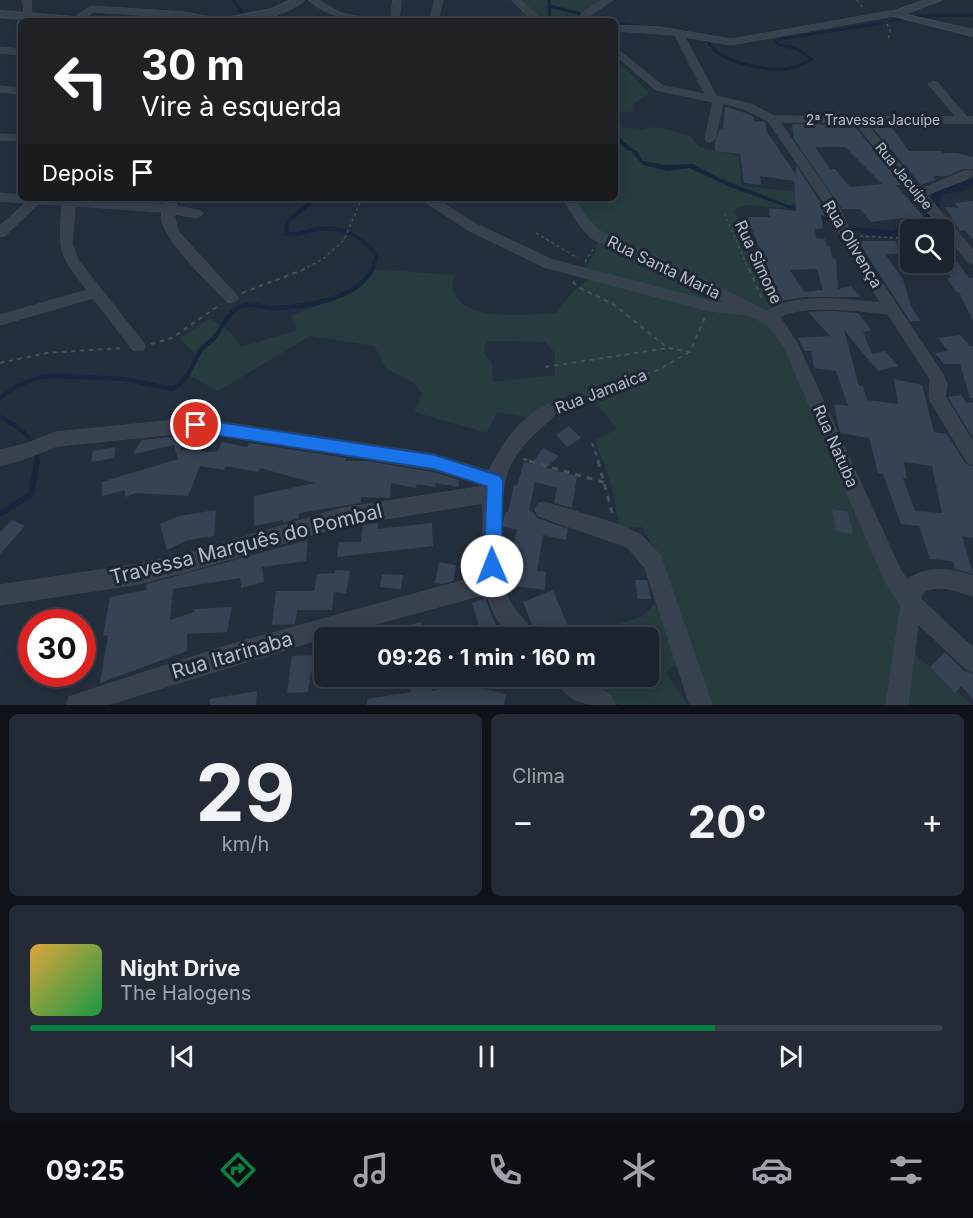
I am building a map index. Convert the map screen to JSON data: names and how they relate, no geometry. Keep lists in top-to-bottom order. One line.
{"streets":{"street":["2ª Travessa Jacuípe","Rua Jacuípe","Rua Olivença","Rua Santa Maria","Rua Jamaica","Rua Natuba","Travessa Marquês do Pombal","Rua Itarinaba"],"path":["Rua Simone"]},"crossings":[["2ª Travessa Jacuípe","Rua Jacuípe"],["2ª Travessa Jacuípe","Rua Olivença"],["Rua Simone","Rua Santa Maria"],["Rua Simone","Rua Natuba"],["Rua Santa Maria","Rua Natuba"],["Rua Jamaica","Travessa Marquês do Pombal"],["Rua Jamaica","Rua Itarinaba"]],"page":{"turn":["30 m","Vire à esquerda"],"then":"Depois","limit":"30","trip":"09:26 · 1 min · 160 m","tile":[["29","km/h"],"Clima"],"heat":["−","20°","+"],"song":["Night Drive","The Halogens"],"tabs":"09:25"}}
